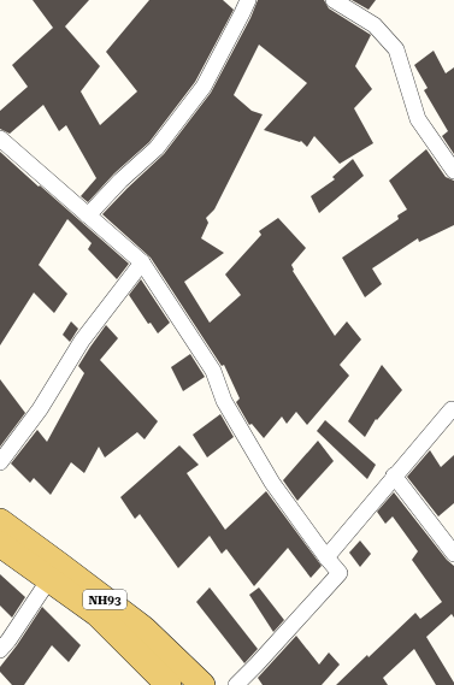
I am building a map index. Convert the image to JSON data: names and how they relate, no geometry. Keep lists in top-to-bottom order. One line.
{"streets":{"main road":["NH93"]}}
